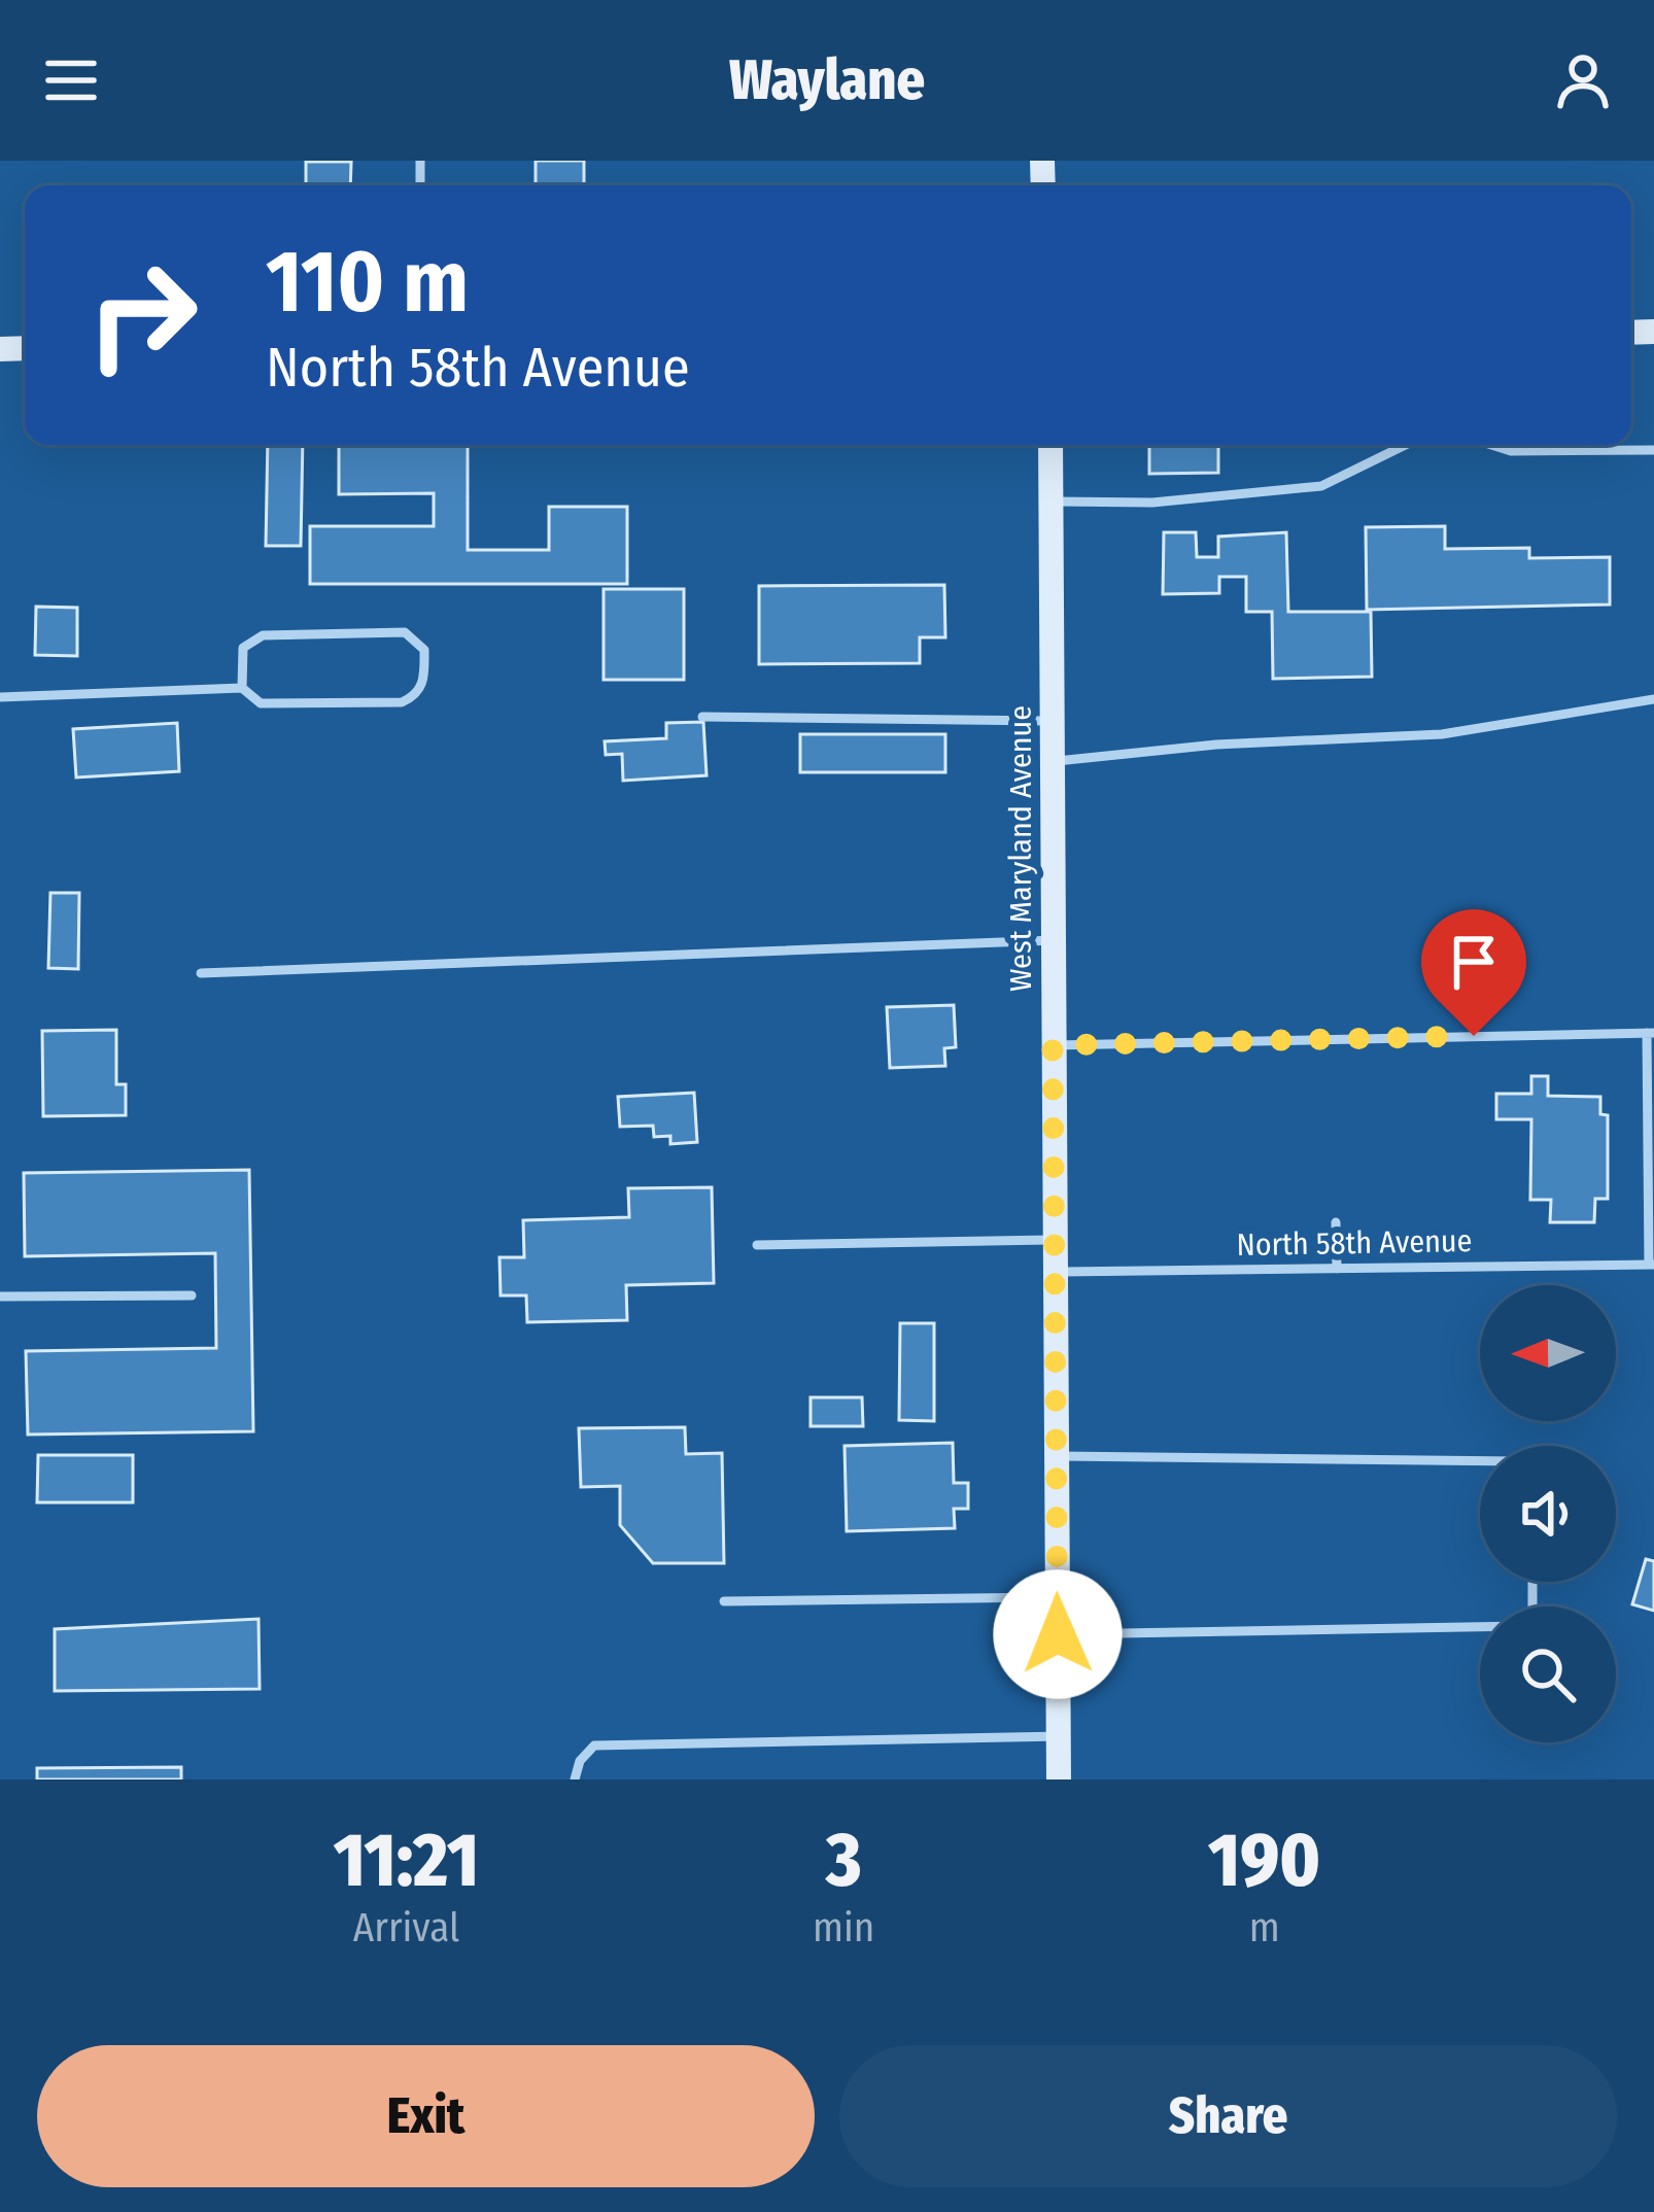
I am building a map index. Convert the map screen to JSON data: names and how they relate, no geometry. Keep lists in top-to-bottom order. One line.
{"streets":{"street":["West Maryland Avenue"],"lane":["North 58th Avenue"]},"crossings":[["West Maryland Avenue","North 58th Avenue"]],"north":"left","page":{"header":"Waylane","turn":["110 m","North 58th Avenue"],"eta":["11:21","Arrival","3","min","190","m"],"buttons":["Exit","Share"]}}
